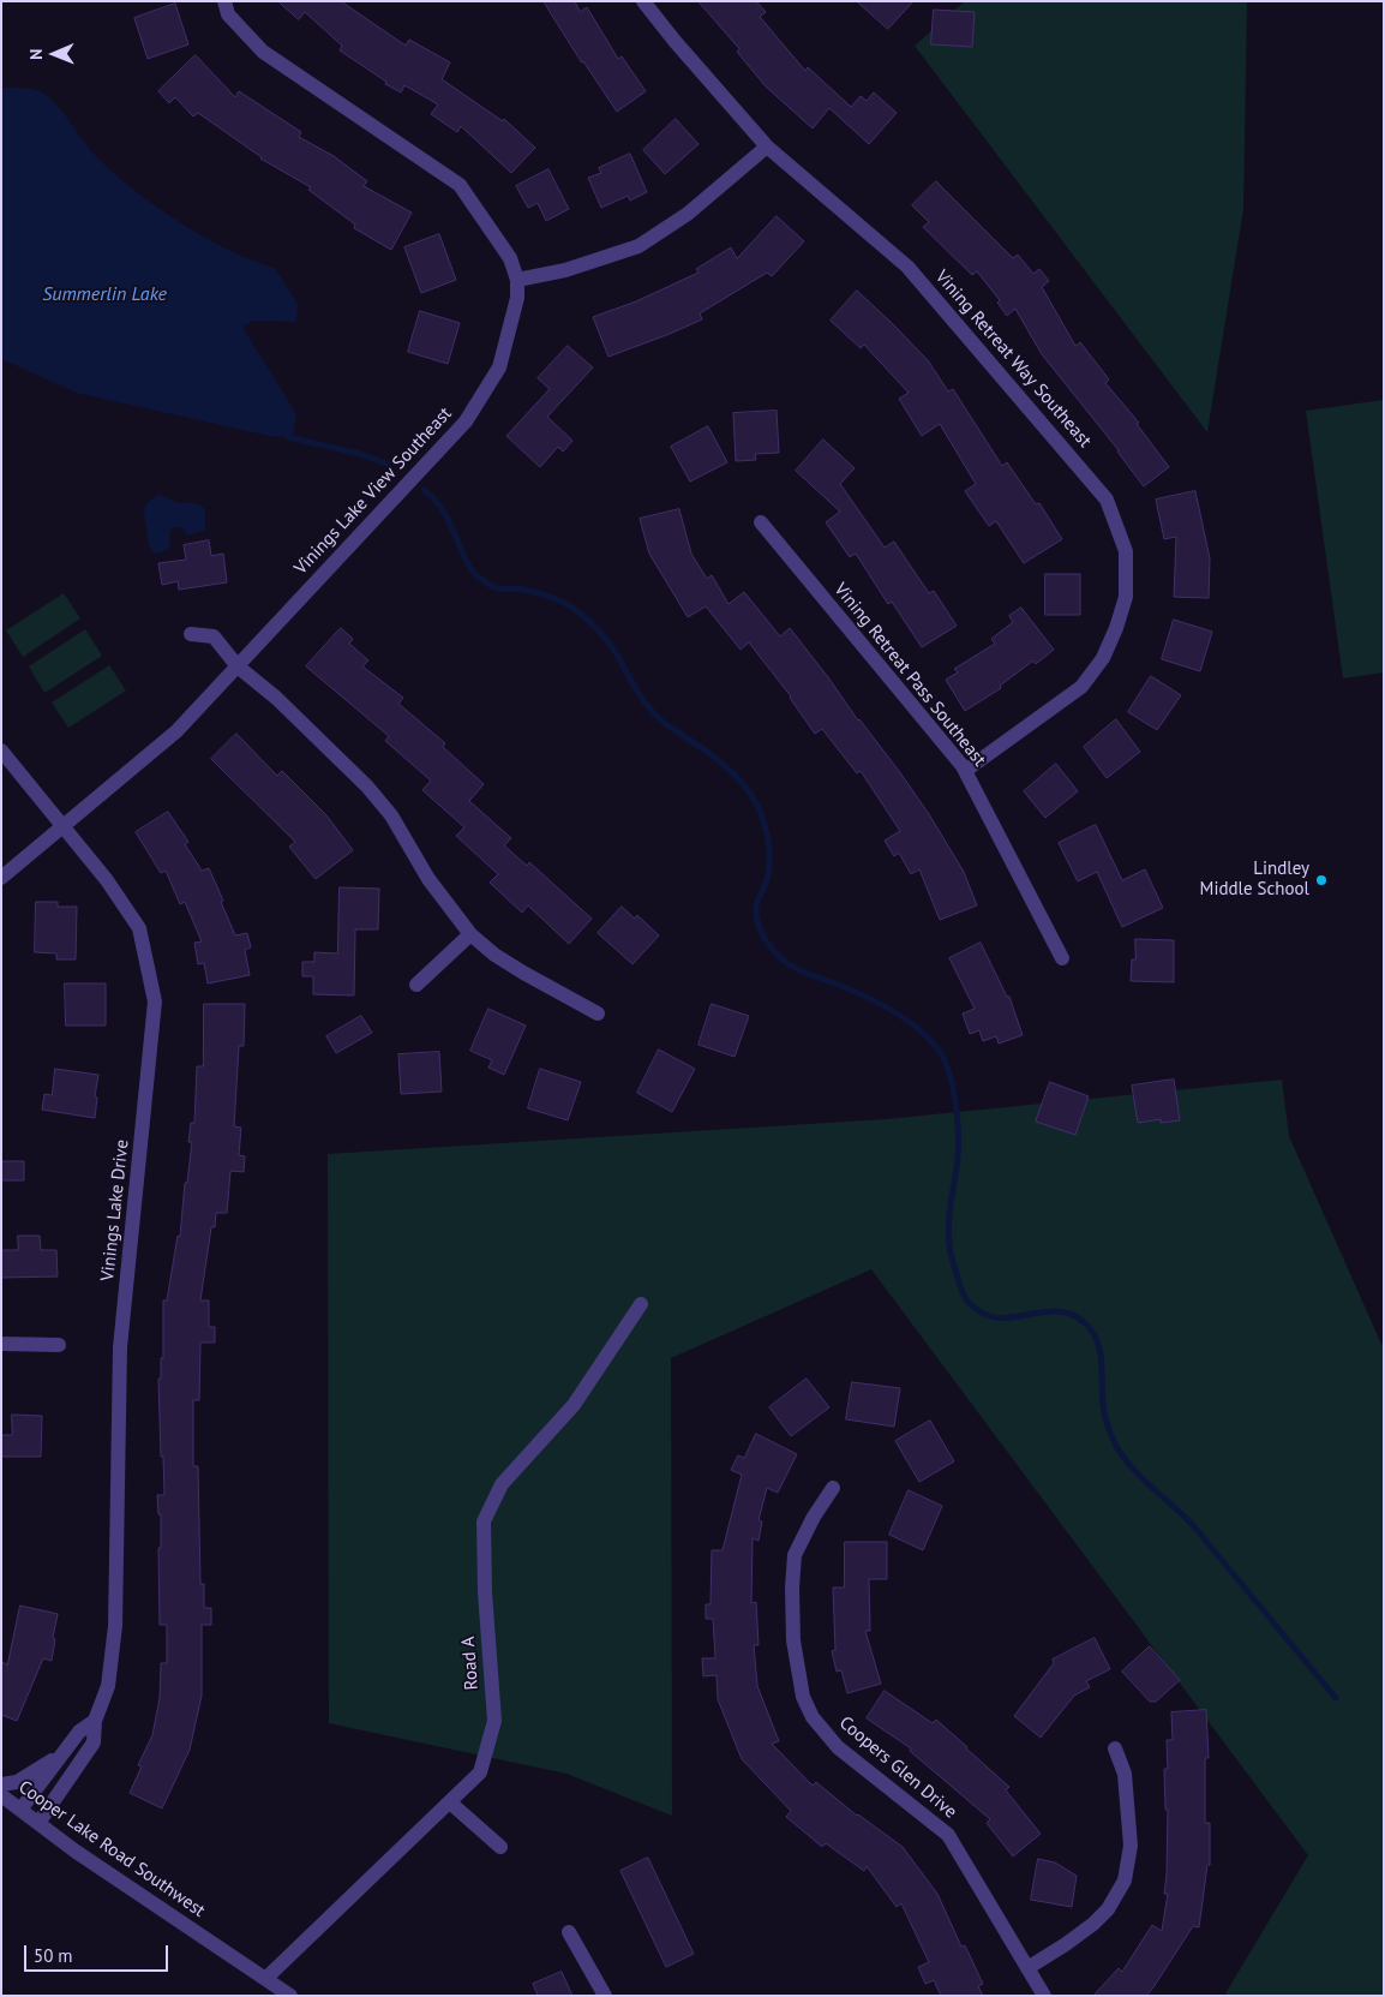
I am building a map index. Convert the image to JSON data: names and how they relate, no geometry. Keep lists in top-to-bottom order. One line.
{"streets":{"street":["Vining Retreat Way Southeast","Vinings Lake View Southeast","Vining Retreat Pass Southeast","Vinings Lake Drive","Road A","Coopers Glen Drive","Cooper Lake Road Southwest"]},"crossings":[["Vining Retreat Way Southeast","Vining Retreat Pass Southeast"],["Vinings Lake View Southeast","Vinings Lake Drive"],["Vinings Lake Drive","Cooper Lake Road Southwest"],["Road A","Cooper Lake Road Southwest"]],"water":["Summerlin Lake"],"places":["Lindley Middle School"],"scale_bar":"50 m","north":"left"}
